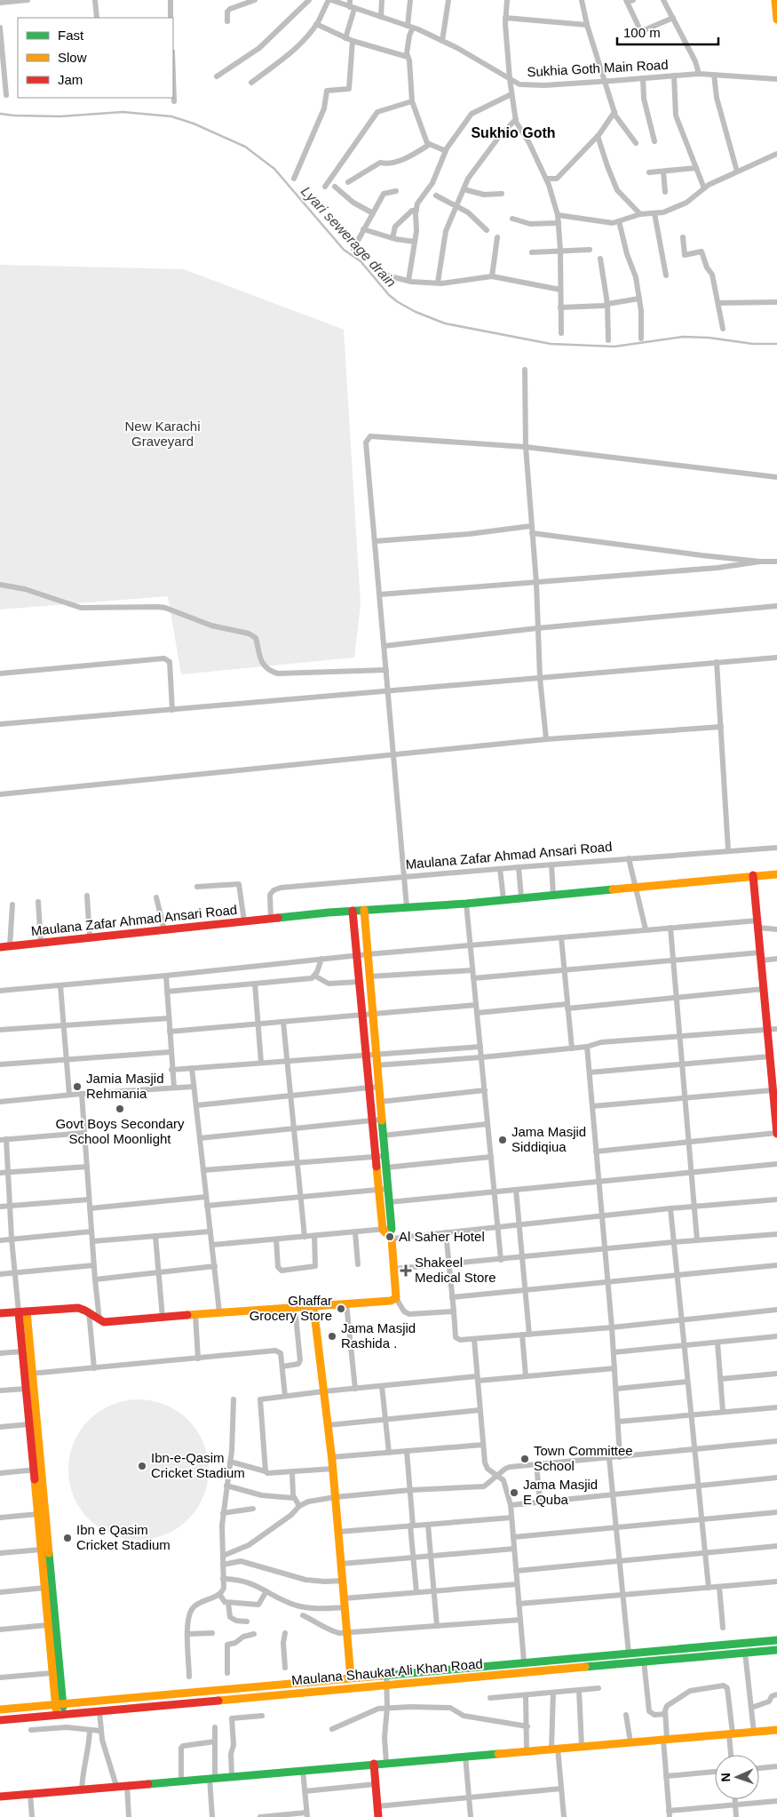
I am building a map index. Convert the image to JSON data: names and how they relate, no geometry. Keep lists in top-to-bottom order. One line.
{"streets":{"street":["Sukhia Goth Main Road","Maulana Zafar Ahmad Ansari Road","Maulana Shaukat Ali Khan Road"]},"districts":["Sukhio Goth"],"water":["Lyari sewerage drain"],"parks":["New Karachi Graveyard"],"places":{"other":["Jamia Masjid Rehmania","Govt Boys Secondary School Moonlight","Jama Masjid Siddiqiua","Al Saher Hotel","Ghaffar Grocery Store","Jama Masjid Rashida .","Town Committee School","Ibn-e-Qasim Cricket Stadium","Jama Masjid E Quba","Ibn e Qasim Cricket Stadium"],"health":["Shakeel Medical Store"]},"legend":["Fast","Slow","Jam"],"scale_bar":"100 m","north":"left"}
